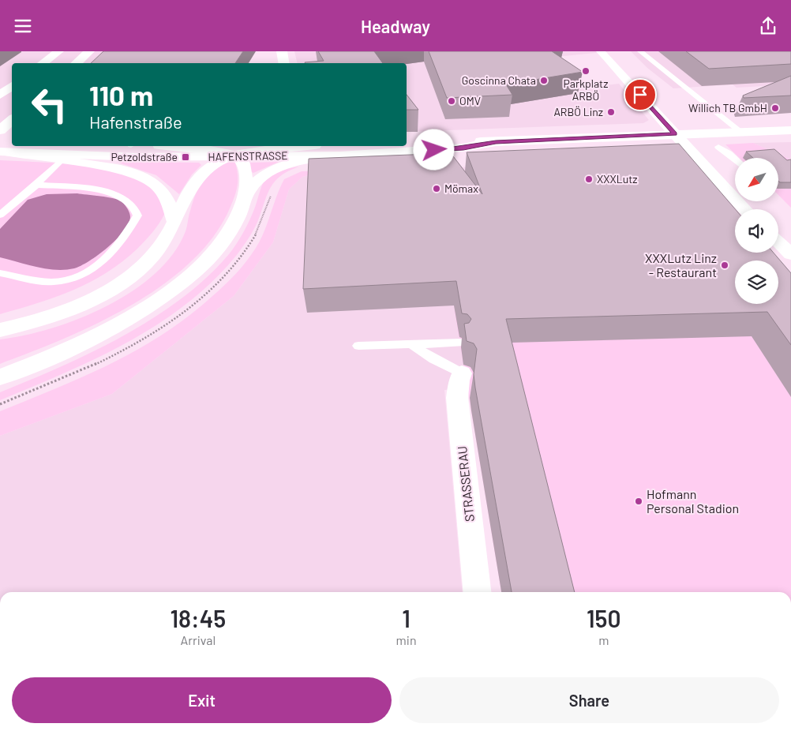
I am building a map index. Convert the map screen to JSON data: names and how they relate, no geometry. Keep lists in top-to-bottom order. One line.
{"streets":{"main road":["HAFENSTRASSE","STRASSERAU"]},"places":{"other":["Parkplatz ARBÖ","Goscinna Chata","OMV","Willich TB GmbH","ARBÖ Linz","XXXLutz","Mömax","XXXLutz Linz - Restaurant","Hofmann Personal Stadion"],"transit":["Petzoldstraße"]},"north":"bottom left","page":{"header":"Headway","turn":["110 m","Hafenstraße"],"eta":["18:45","Arrival","1","min","150","m"],"buttons":["Exit","Share"]}}
